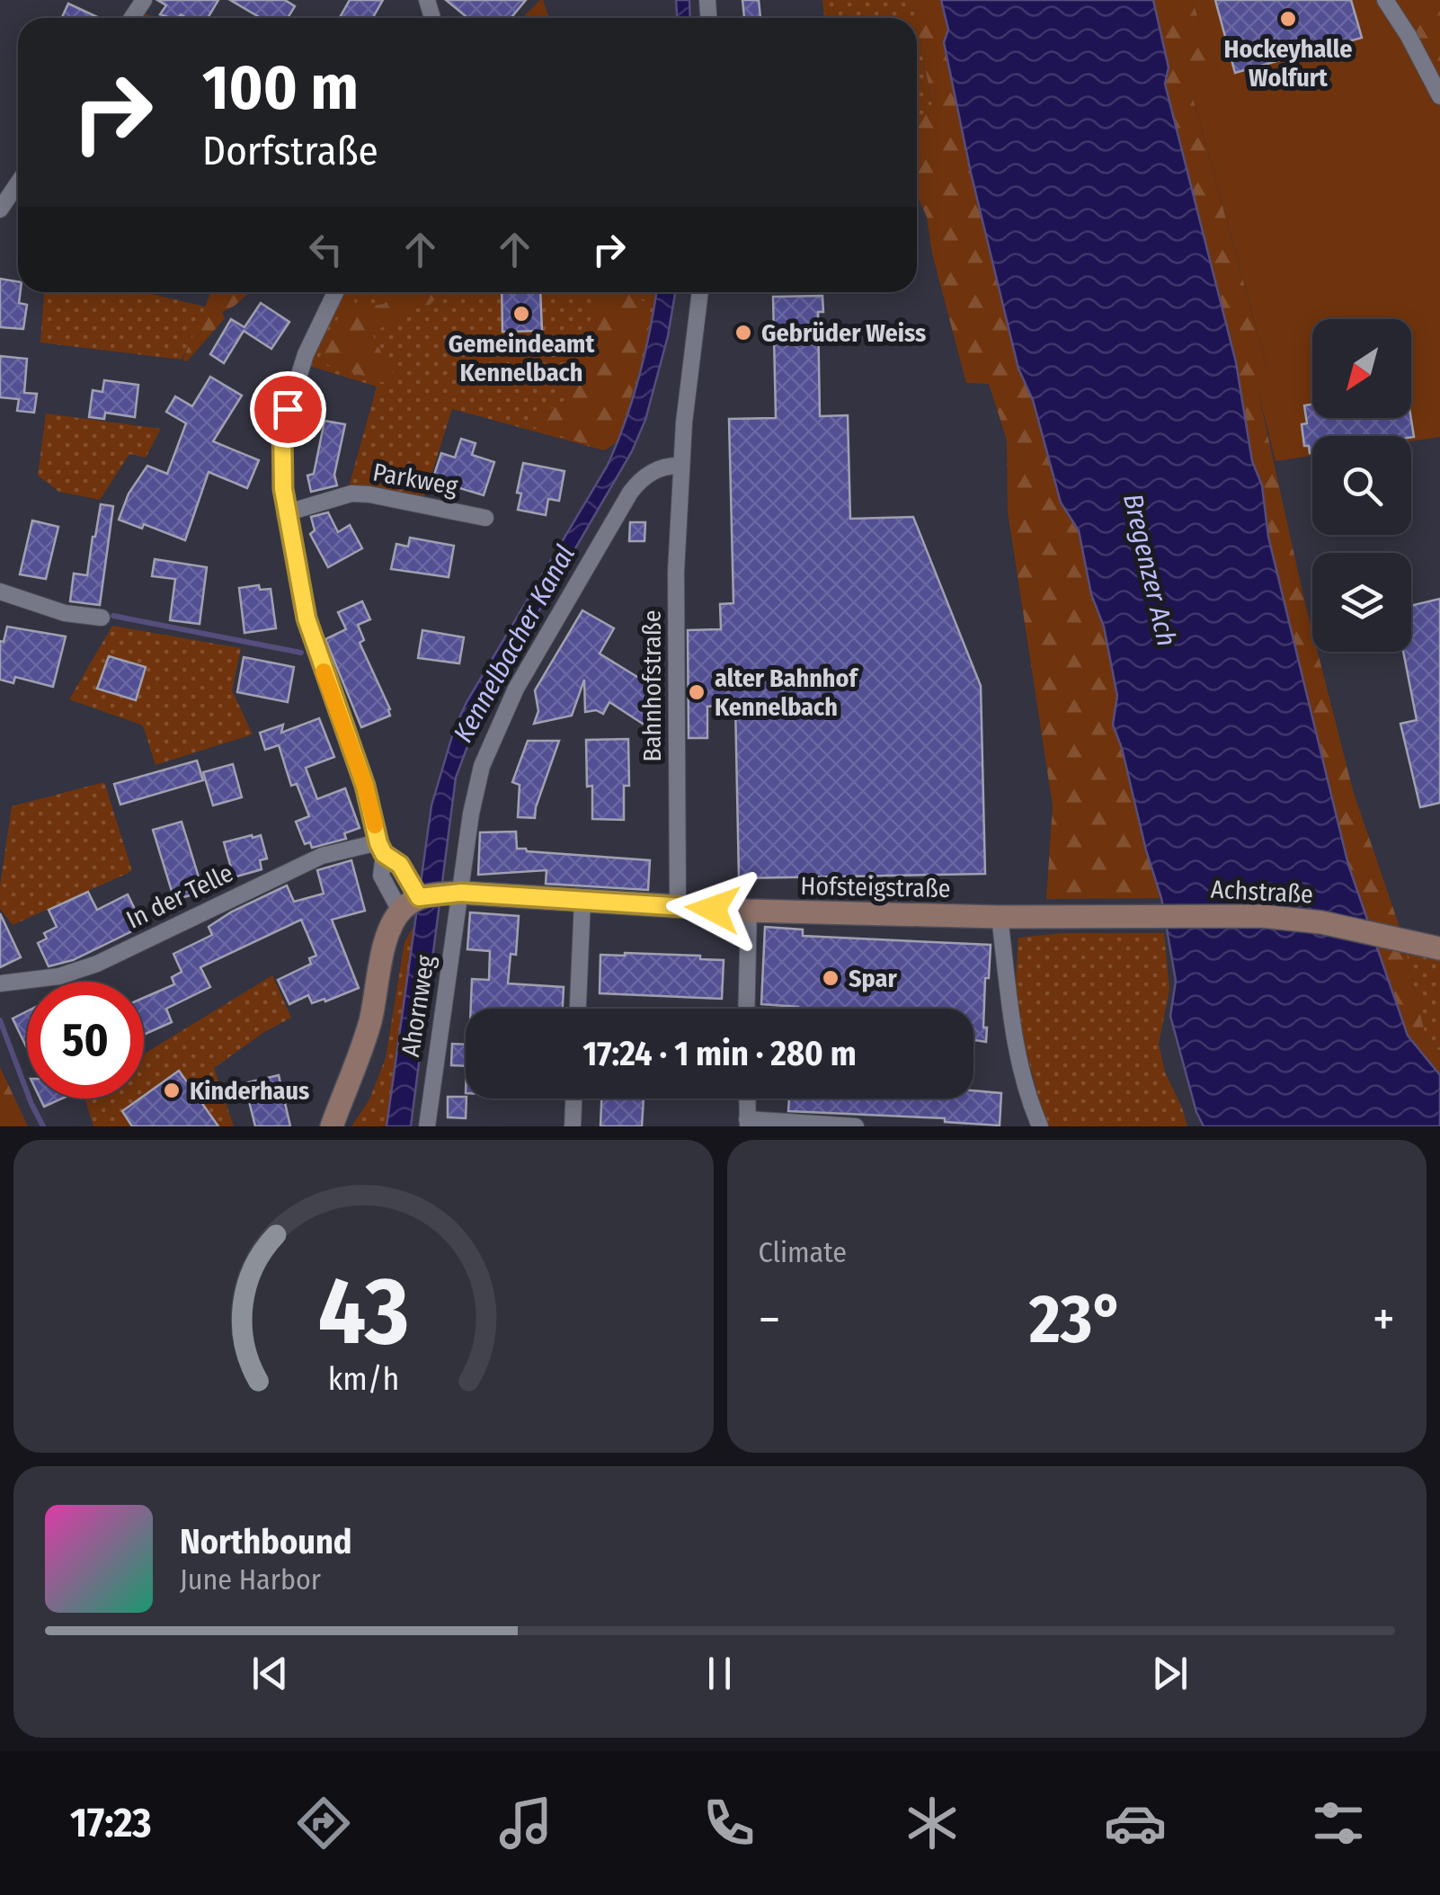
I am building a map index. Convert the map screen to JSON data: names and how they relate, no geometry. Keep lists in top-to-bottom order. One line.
{"streets":{"main road":["Hofsteigstraße","Achstraße"],"street":["Parkweg","Bahnhofstraße","In der Telle","Ahornweg"]},"crossings":[["Bahnhofstraße","Hofsteigstraße"],["Bahnhofstraße","Ahornweg"],["Hofsteigstraße","Achstraße"],["Hofsteigstraße","Ahornweg"]],"water":["Bregenzer Ach","Kennelbacher Kanal"],"places":["Hockeyhalle Wolfurt","Gemeindeamt Kennelbach","Gebrüder Weiss","alter Bahnhof Kennelbach","Spar","Kinderhaus"],"north":"bottom left","page":{"turn":["100 m","Dorfstraße"],"limit":"50","trip":"17:24 · 1 min · 280 m","tile":"Climate","heat":["−","23°","+"],"song":["Northbound","June Harbor"],"tabs":"17:23","gauge":["43","km/h"]}}
